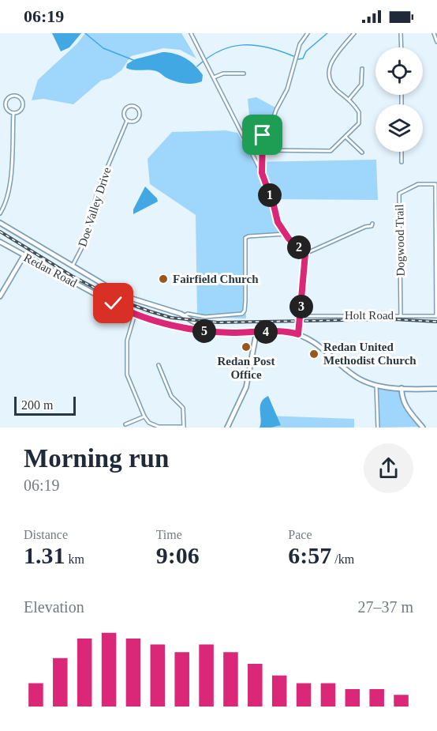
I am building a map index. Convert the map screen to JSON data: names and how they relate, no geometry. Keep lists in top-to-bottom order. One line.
{"streets":{"main road":["Redan Road"],"street":["Doe Valley Drive","Dogwood Trail","Holt Road"]},"crossings":[["Dogwood Trail","Holt Road"]],"places":["Fairfield Church","Redan Post Office","Redan United Methodist Church"],"scale_bar":"200 m","page":{"status":"06:19","pins":["1","2","3","5","4"],"scale":"200 m","heading":["Morning run","06:19"],"stats":[["Distance","1.31 km"],["Time","9:06"],["Pace","6:57 /km"]],"chart":["Elevation","27–37 m"]}}
